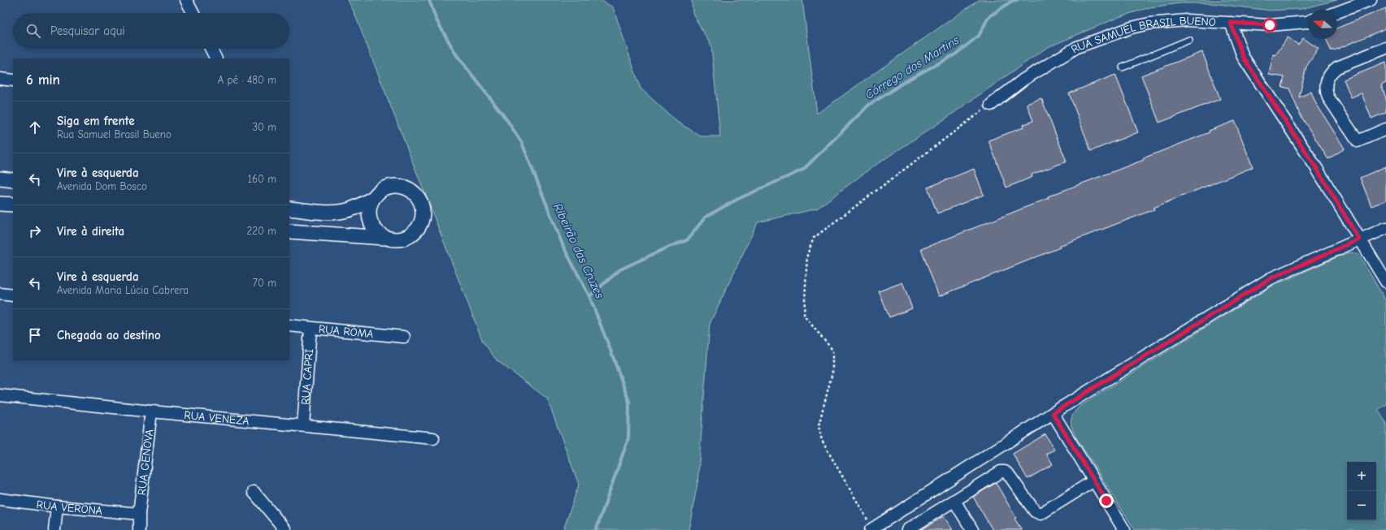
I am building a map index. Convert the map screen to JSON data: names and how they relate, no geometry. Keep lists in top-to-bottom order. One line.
{"streets":{"street":["RUA SAMUEL BRASIL BUENO","RUA ROMA","RUA CAPRI","RUA VENEZA","RUA GENOVA","RUA VERONA"]},"crossings":[["RUA ROMA","RUA CAPRI"],["RUA CAPRI","RUA VENEZA"],["RUA VENEZA","RUA GENOVA"],["RUA GENOVA","RUA VERONA"]],"water":["Córrego dos Martins","Ribeirão das Cruzes"],"north":"left","page":{"search":"Pesquisar aqui","heading":["6 min","A pé · 480 m"],"list":[["Siga em frente","Rua Samuel Brasil Bueno","30 m"],["Vire à esquerda","Avenida Dom Bosco","160 m"],["Vire à direita","220 m"],["Vire à esquerda","Avenida Maria Lúcia Cabrera","70 m"],"Chegada ao destino"],"map_buttons":["+","−"]}}
